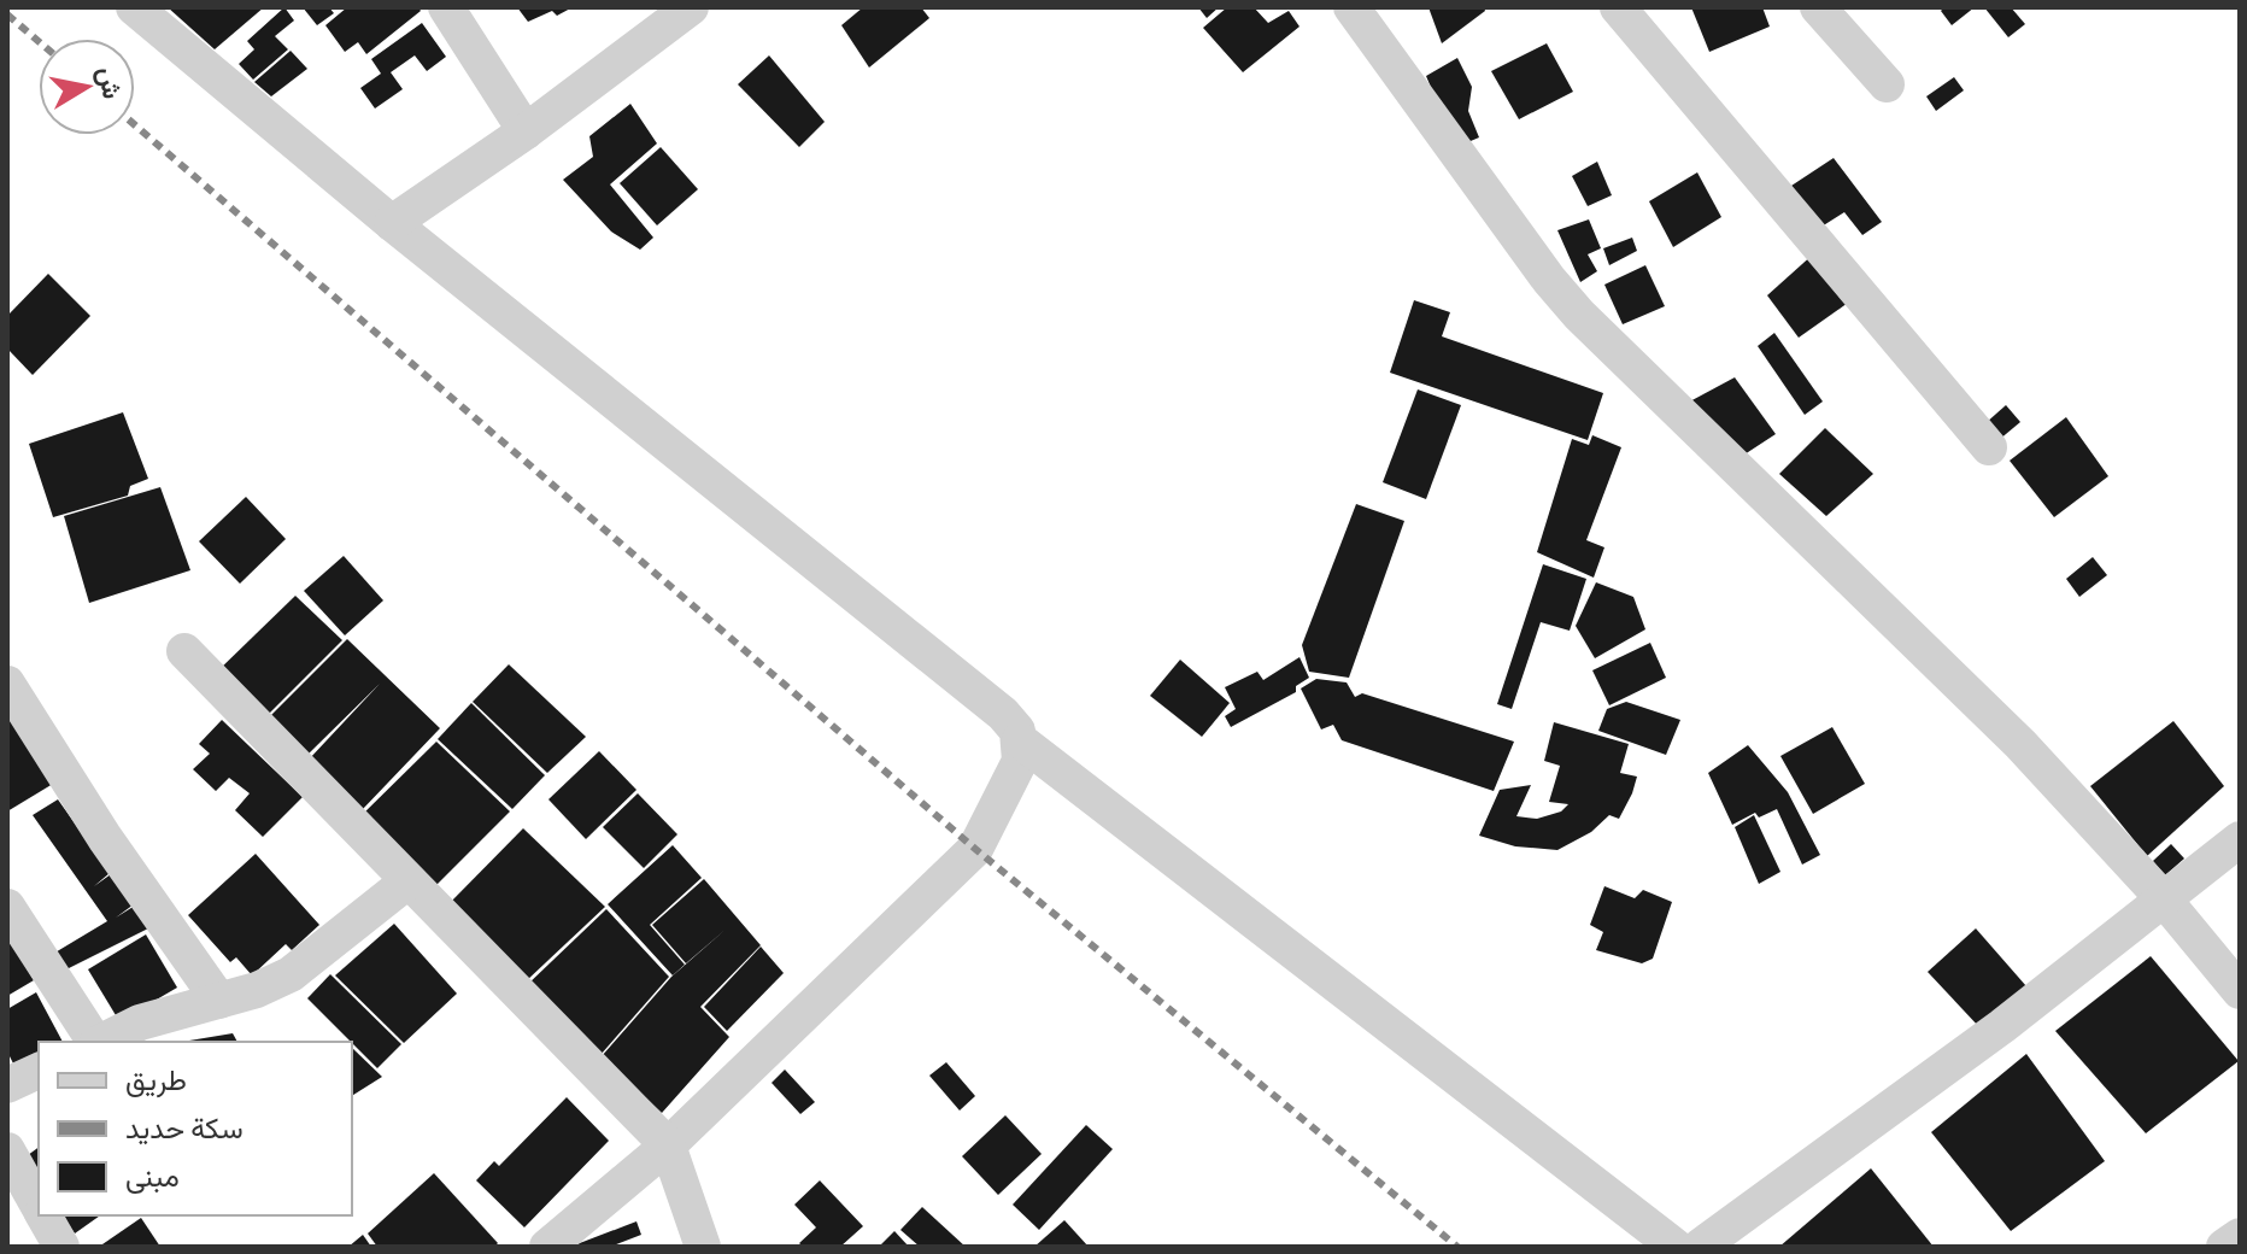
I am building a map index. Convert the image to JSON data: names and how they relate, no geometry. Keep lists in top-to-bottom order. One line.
{"legend":["طريق","سكة حديد","مبنى"],"north":"right"}
